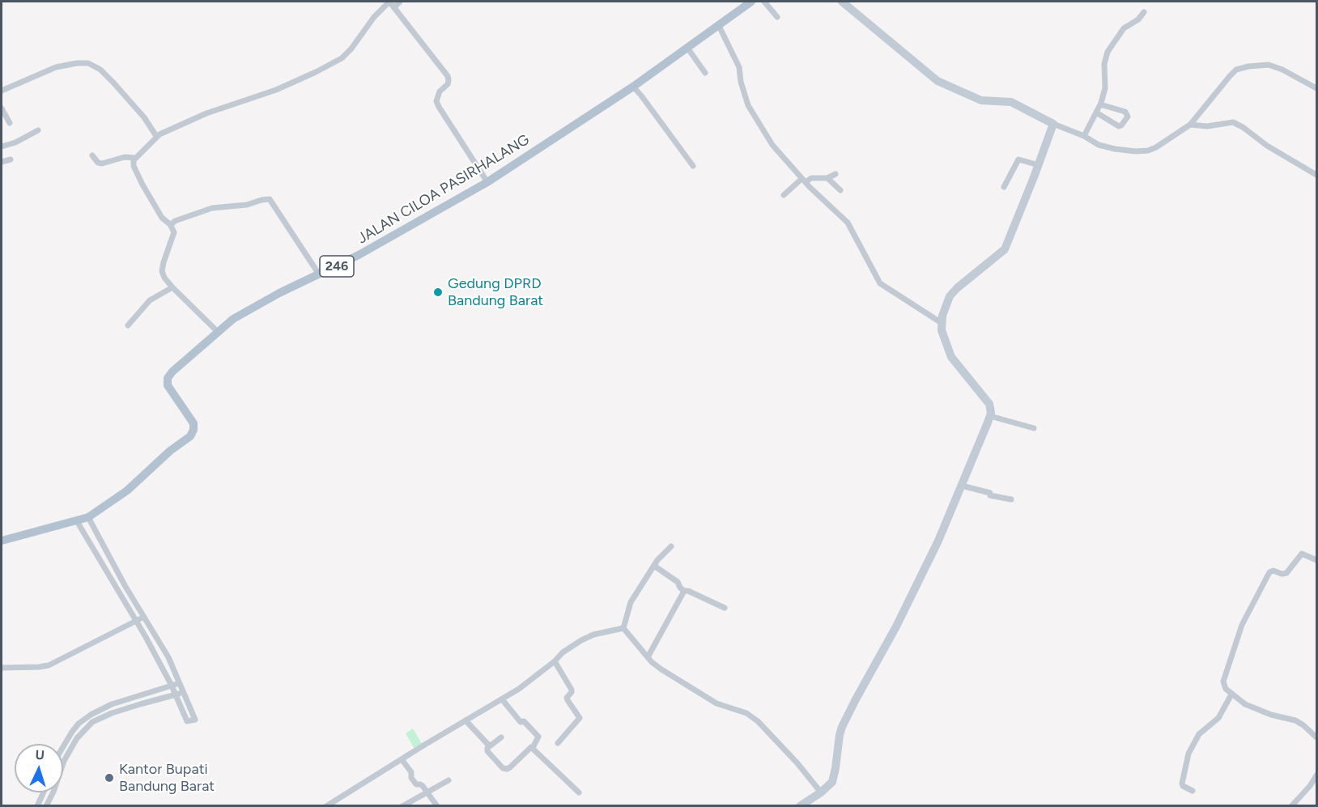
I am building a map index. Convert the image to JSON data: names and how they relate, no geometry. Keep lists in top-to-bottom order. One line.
{"streets":{"main road":["JALAN CILOA PASIRHALANG","246"]},"places":["Gedung DPRD Bandung Barat","Kantor Bupati Bandung Barat"],"north":"top"}
